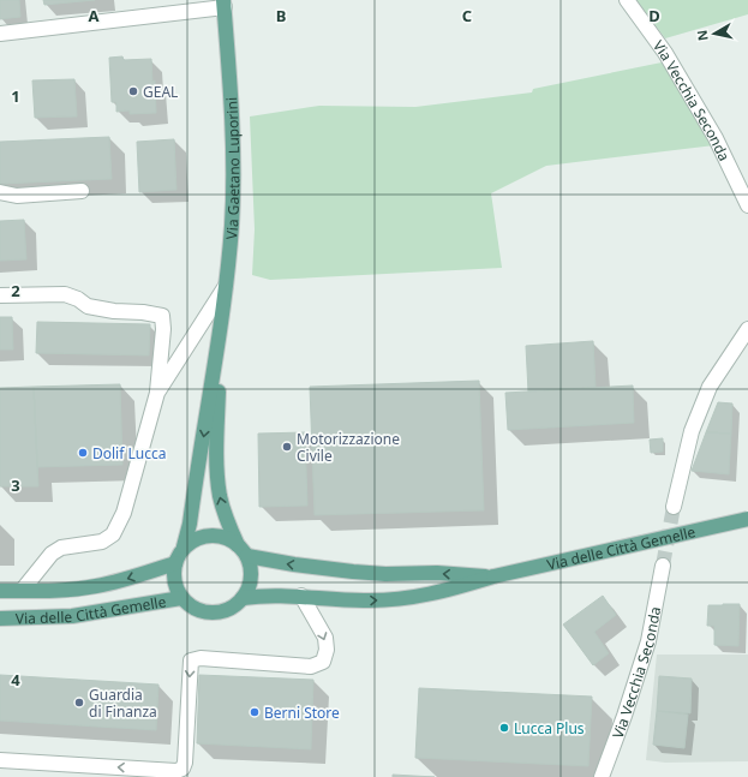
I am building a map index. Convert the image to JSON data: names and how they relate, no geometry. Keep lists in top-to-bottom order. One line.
{"streets":{"main road":["Via Gaetano Luporini","Via delle Città Gemelle"],"street":["Via Vecchia Seconda"]},"crossings":[["Via Gaetano Luporini","Via delle Città Gemelle"]],"places":["GEAL","Motorizzazione Civile","Dolif Lucca","Guardia di Finanza","Berni Store","Lucca Plus"],"north":"left","grid":{"columns":["A","B","C","D"],"rows":["1","2","3","4"]}}
